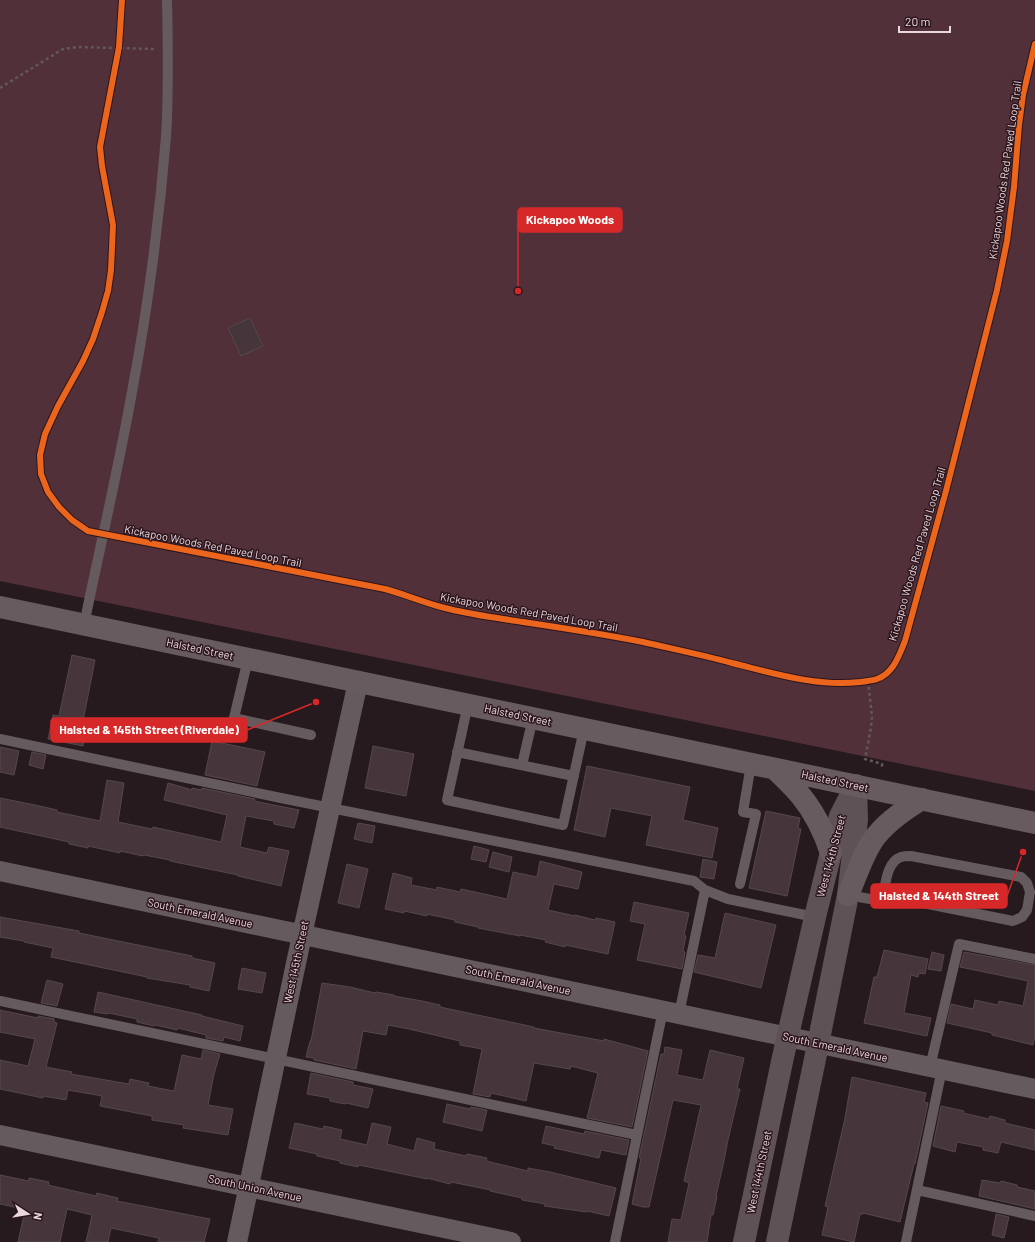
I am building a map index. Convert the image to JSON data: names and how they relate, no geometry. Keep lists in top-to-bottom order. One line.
{"streets":{"main road":["Halsted Street"],"street":["West 144th Street","South Emerald Avenue","West 145th Street","South Union Avenue"],"cycle path":["Kickapoo Woods Red Paved Loop Trail"]},"crossings":[["Halsted Street","West 144th Street"],["Halsted Street","West 145th Street"],["West 144th Street","South Emerald Avenue"],["South Emerald Avenue","West 145th Street"],["West 145th Street","South Union Avenue"]],"places":["Kickapoo Woods","Halsted & 145th Street (Riverdale)","Halsted & 144th Street"],"scale_bar":"20 m","north":"right"}
